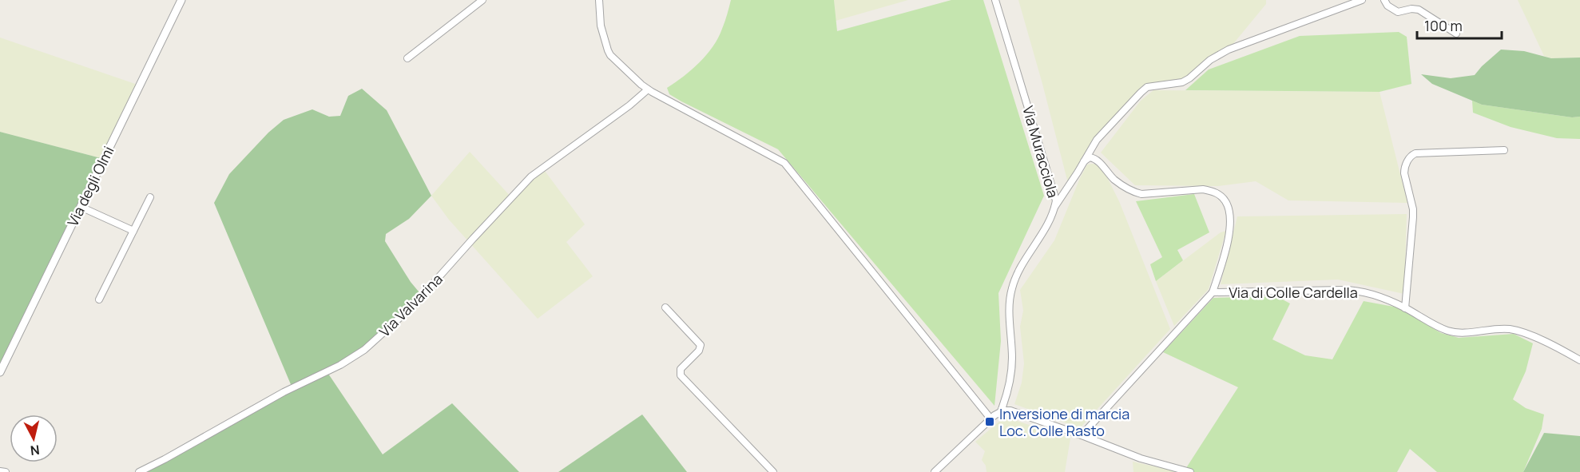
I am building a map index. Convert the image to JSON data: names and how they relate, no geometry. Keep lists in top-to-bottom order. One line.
{"streets":{"street":["Via Muracciola","Via degli Olmi","Via di Colle Cardella","Via Valvarina"]},"places":{"transit":["Inversione di marcia Loc. Colle Rasto"]},"scale_bar":"100 m","north":"bottom"}
